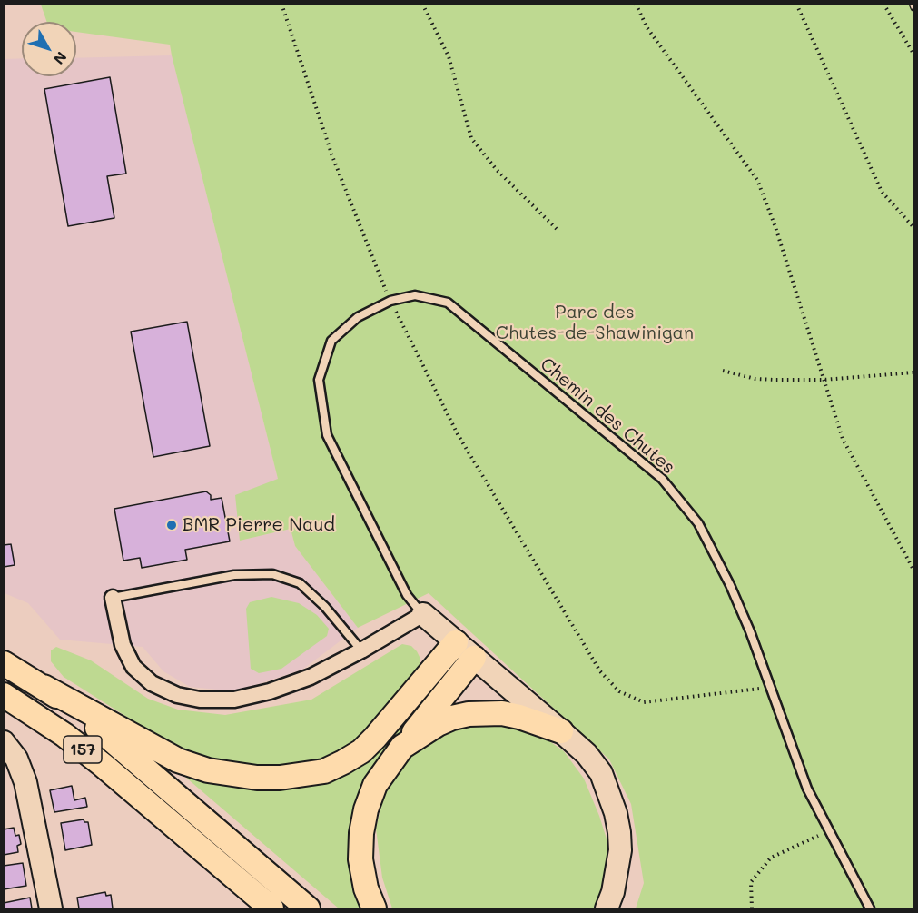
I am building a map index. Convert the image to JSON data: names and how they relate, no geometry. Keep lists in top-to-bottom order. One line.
{"streets":{"main road":["157"],"lane":["Chemin des Chutes"]},"parks":["Parc des Chutes-de-Shawinigan"],"places":["BMR Pierre Naud"],"north":"bottom right"}
